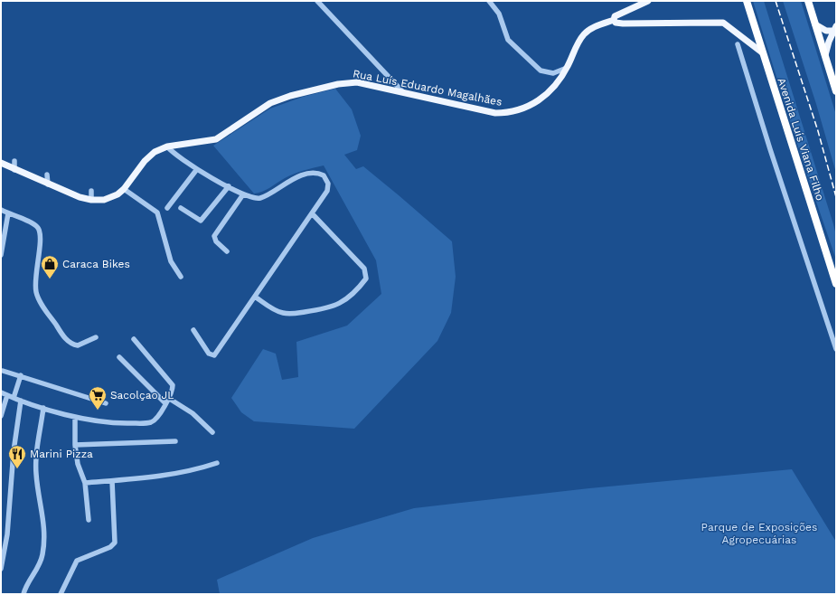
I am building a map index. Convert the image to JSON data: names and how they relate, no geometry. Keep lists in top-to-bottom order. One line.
{"streets":{"highway":["Avenida Luís Viana Filho"],"main road":["Rua Luís Eduardo Magalhães"]},"parks":["Parque de Exposições Agropecuárias"],"places":{"shop":["Caraca Bikes"],"supermarket":["Sacolçao JL"],"restaurant":["Marini Pizza"]}}
